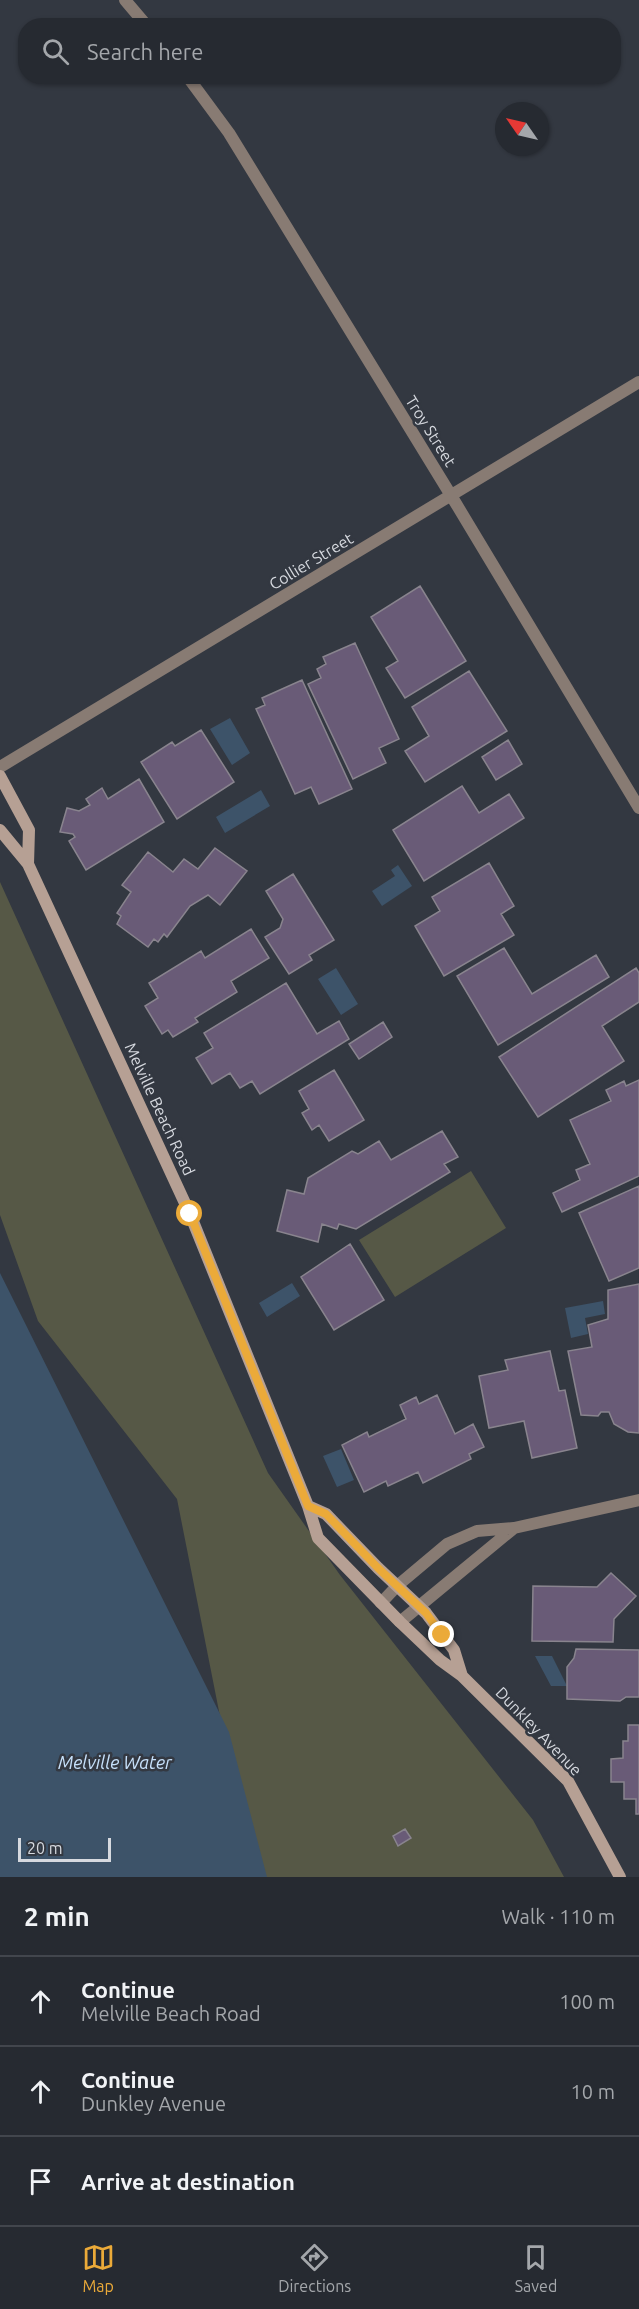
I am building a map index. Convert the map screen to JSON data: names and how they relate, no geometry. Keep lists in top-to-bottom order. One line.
{"streets":{"street":["Troy Street","Collier Street","Melville Beach Road","Dunkley Avenue"]},"crossings":[["Troy Street","Collier Street"],["Melville Beach Road","Dunkley Avenue"]],"water":["Melville Water"],"scale_bar":"20 m","north":"top left","page":{"search":"Search here","scale":"20 m","heading":["2 min","Walk · 110 m"],"list":[["Continue","Melville Beach Road","100 m"],["Continue","Dunkley Avenue","10 m"],"Arrive at destination"],"nav":["Map","Directions","Saved"]}}
